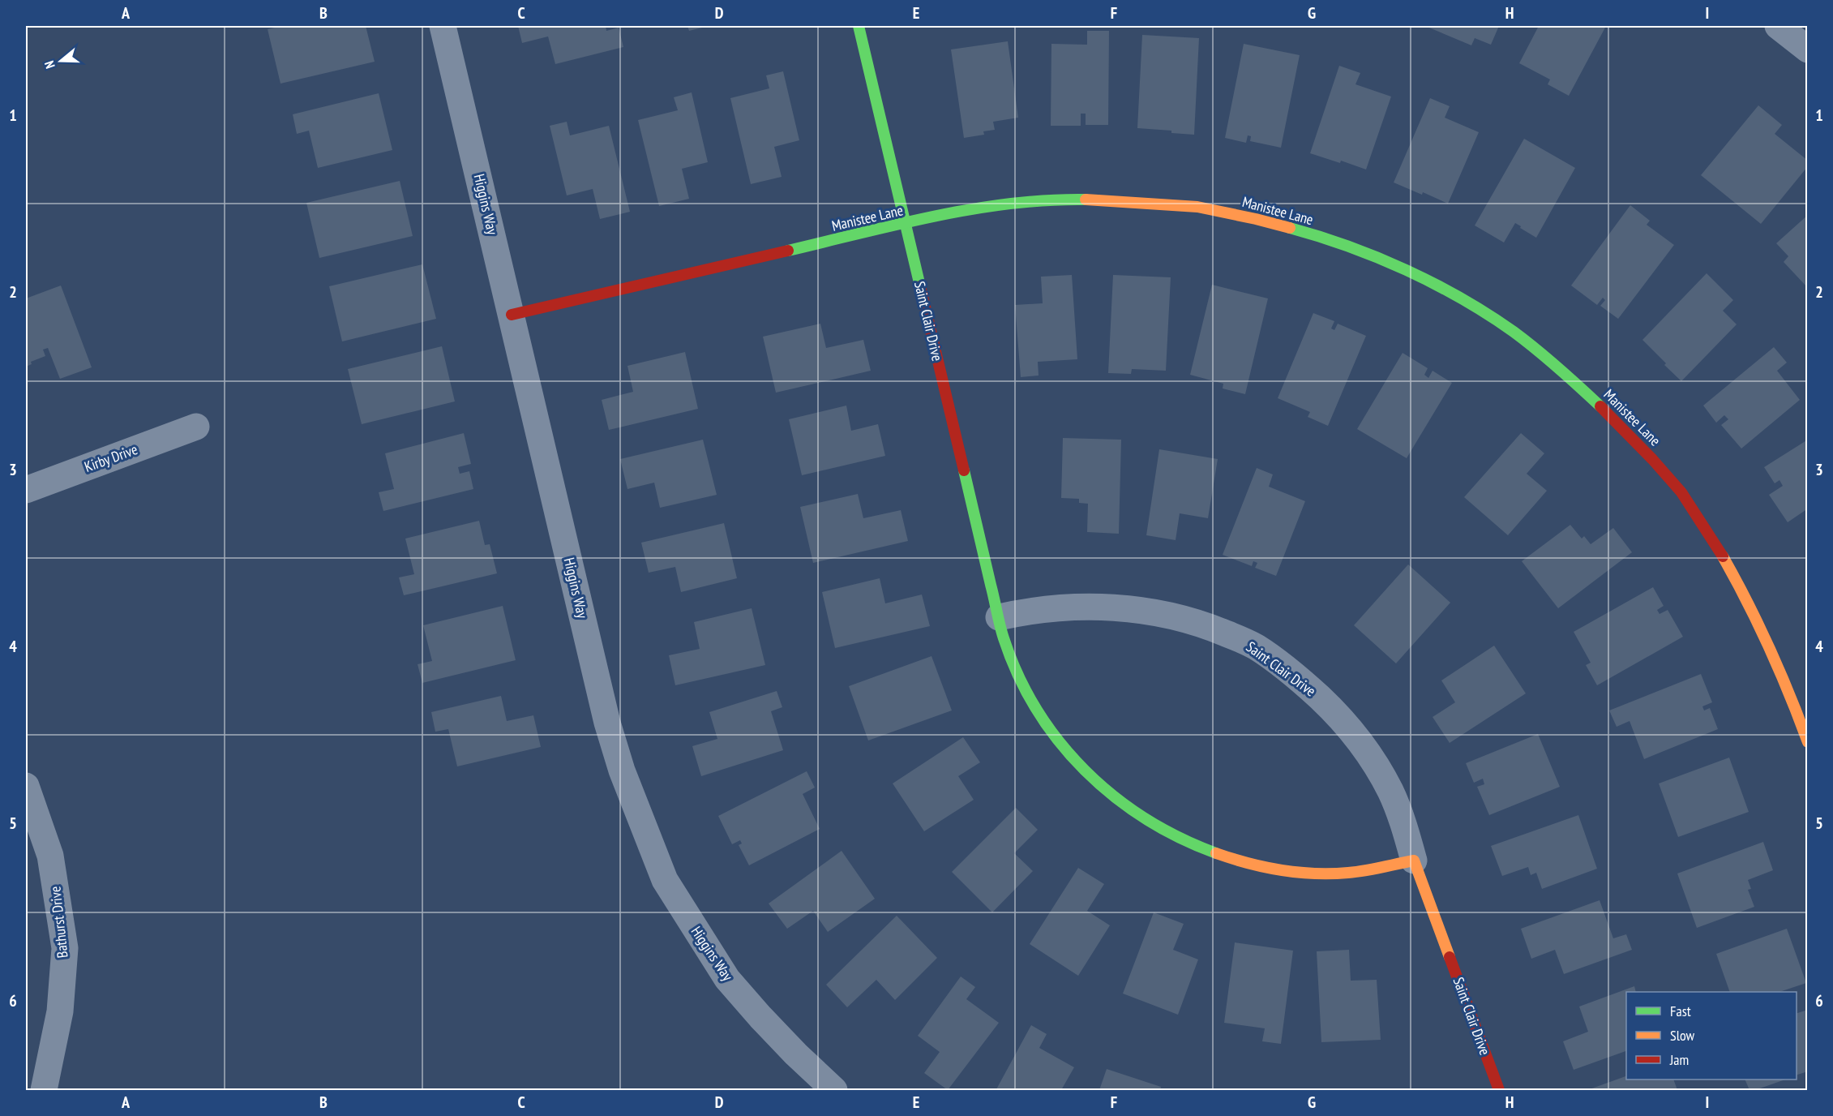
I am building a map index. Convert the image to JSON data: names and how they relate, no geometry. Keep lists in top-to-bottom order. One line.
{"streets":{"street":["Higgins Way","Manistee Lane","Saint Clair Drive","Kirby Drive","Bathurst Drive"]},"crossings":[["Higgins Way","Manistee Lane"],["Manistee Lane","Saint Clair Drive"]],"legend":["Fast","Slow","Jam"],"north":"left","grid":{"columns":["A","B","C","D","E","F","G","H","I"],"rows":["1","2","3","4","5","6"]}}
